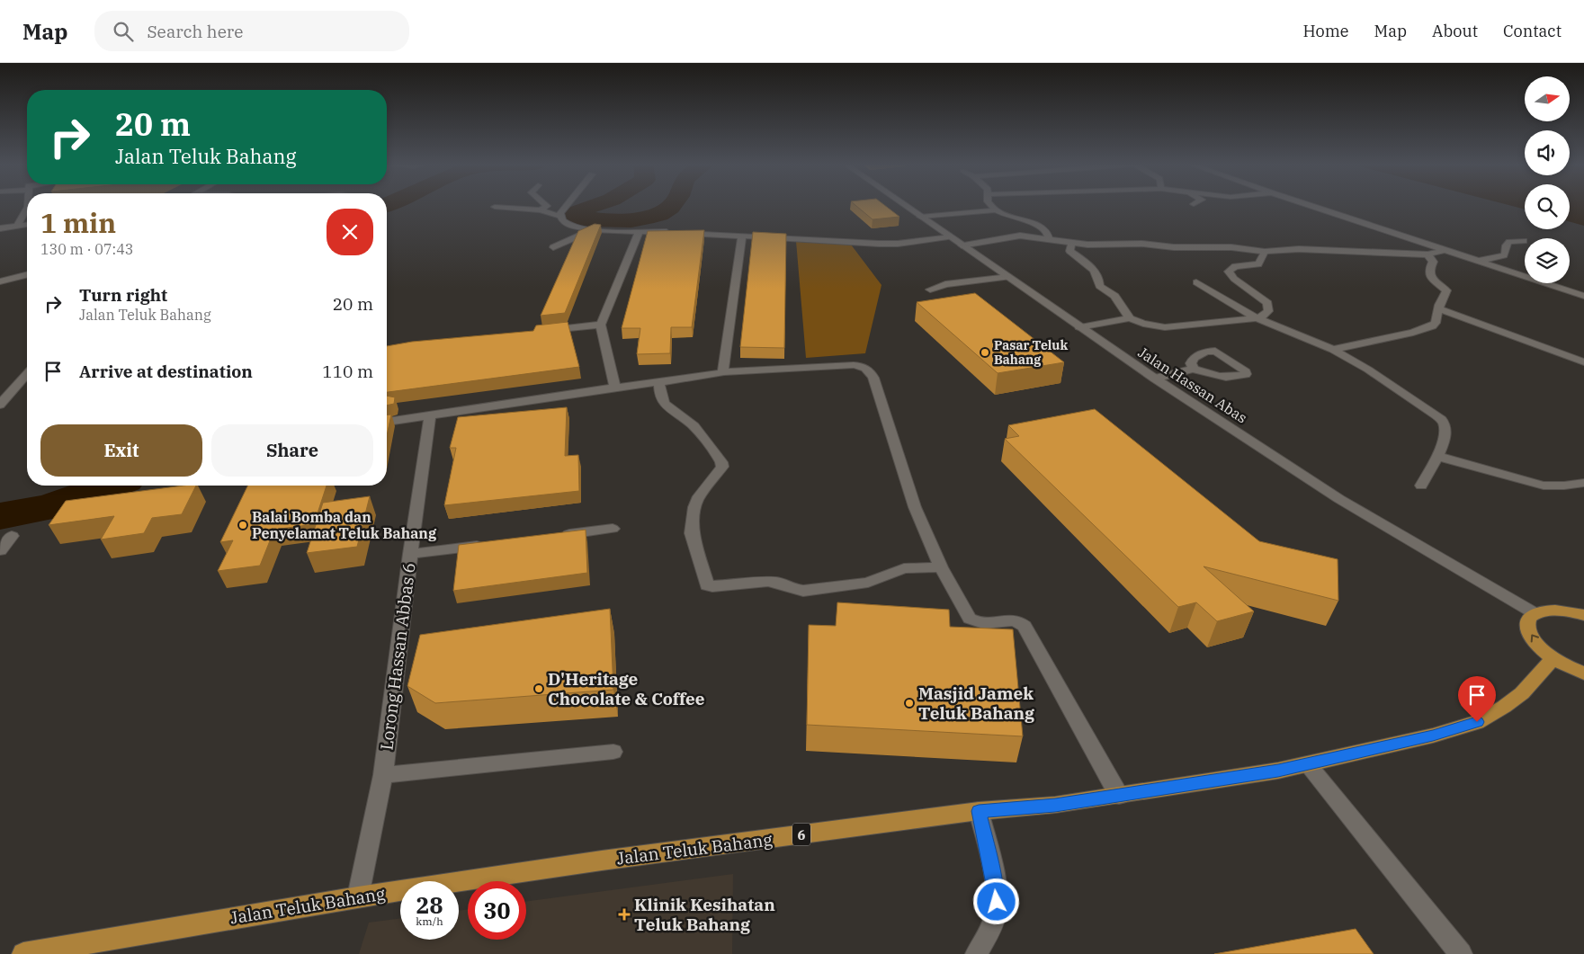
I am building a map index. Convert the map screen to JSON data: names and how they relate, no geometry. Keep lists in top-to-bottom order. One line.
{"streets":{"main road":["6","Jalan Teluk Bahang"],"street":["Jalan Hassan Abas","Lorong Hassan Abbas 6"]},"crossings":[["Lorong Hassan Abbas 6","Jalan Teluk Bahang"]],"places":{"other":["Pasar Teluk Bahang","Balai Bomba dan Penyelamat Teluk Bahang","D'Heritage Chocolate & Coffee","Masjid Jamek Teluk Bahang"],"health":["Klinik Kesihatan Teluk Bahang"]},"north":"right","page":{"header":"Map","search":"Search here","nav":["Home","Map","About","Contact"],"turn":["20 m","Jalan Teluk Bahang"],"heading":["1 min","130 m · 07:43"],"list":[{"name":"Turn right","note":"Jalan Teluk Bahang","value":"20 m"},{"name":"Arrive at destination","value":"110 m"}],"buttons":["Exit","Share"],"speed":"28 km/h","limit":"30"}}
